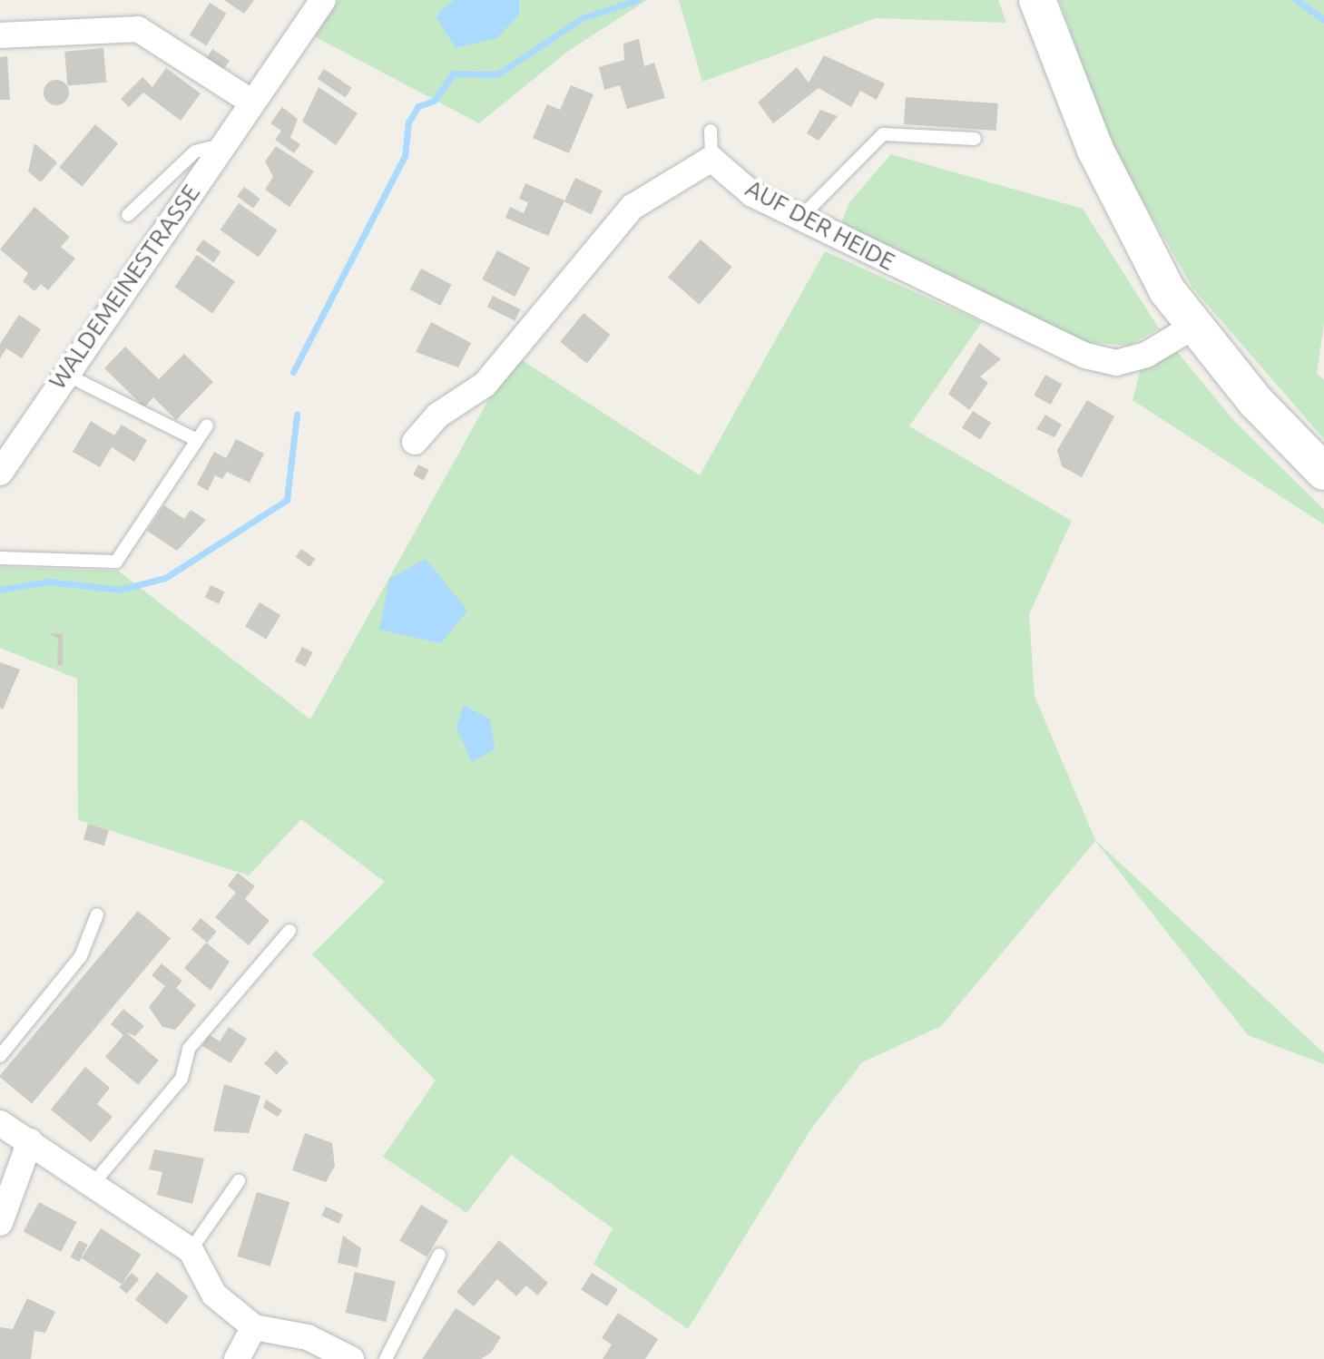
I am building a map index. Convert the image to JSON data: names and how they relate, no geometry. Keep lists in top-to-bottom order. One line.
{"streets":{"street":["AUF DER HEIDE","WALDEMEINESTRASSE"]}}
